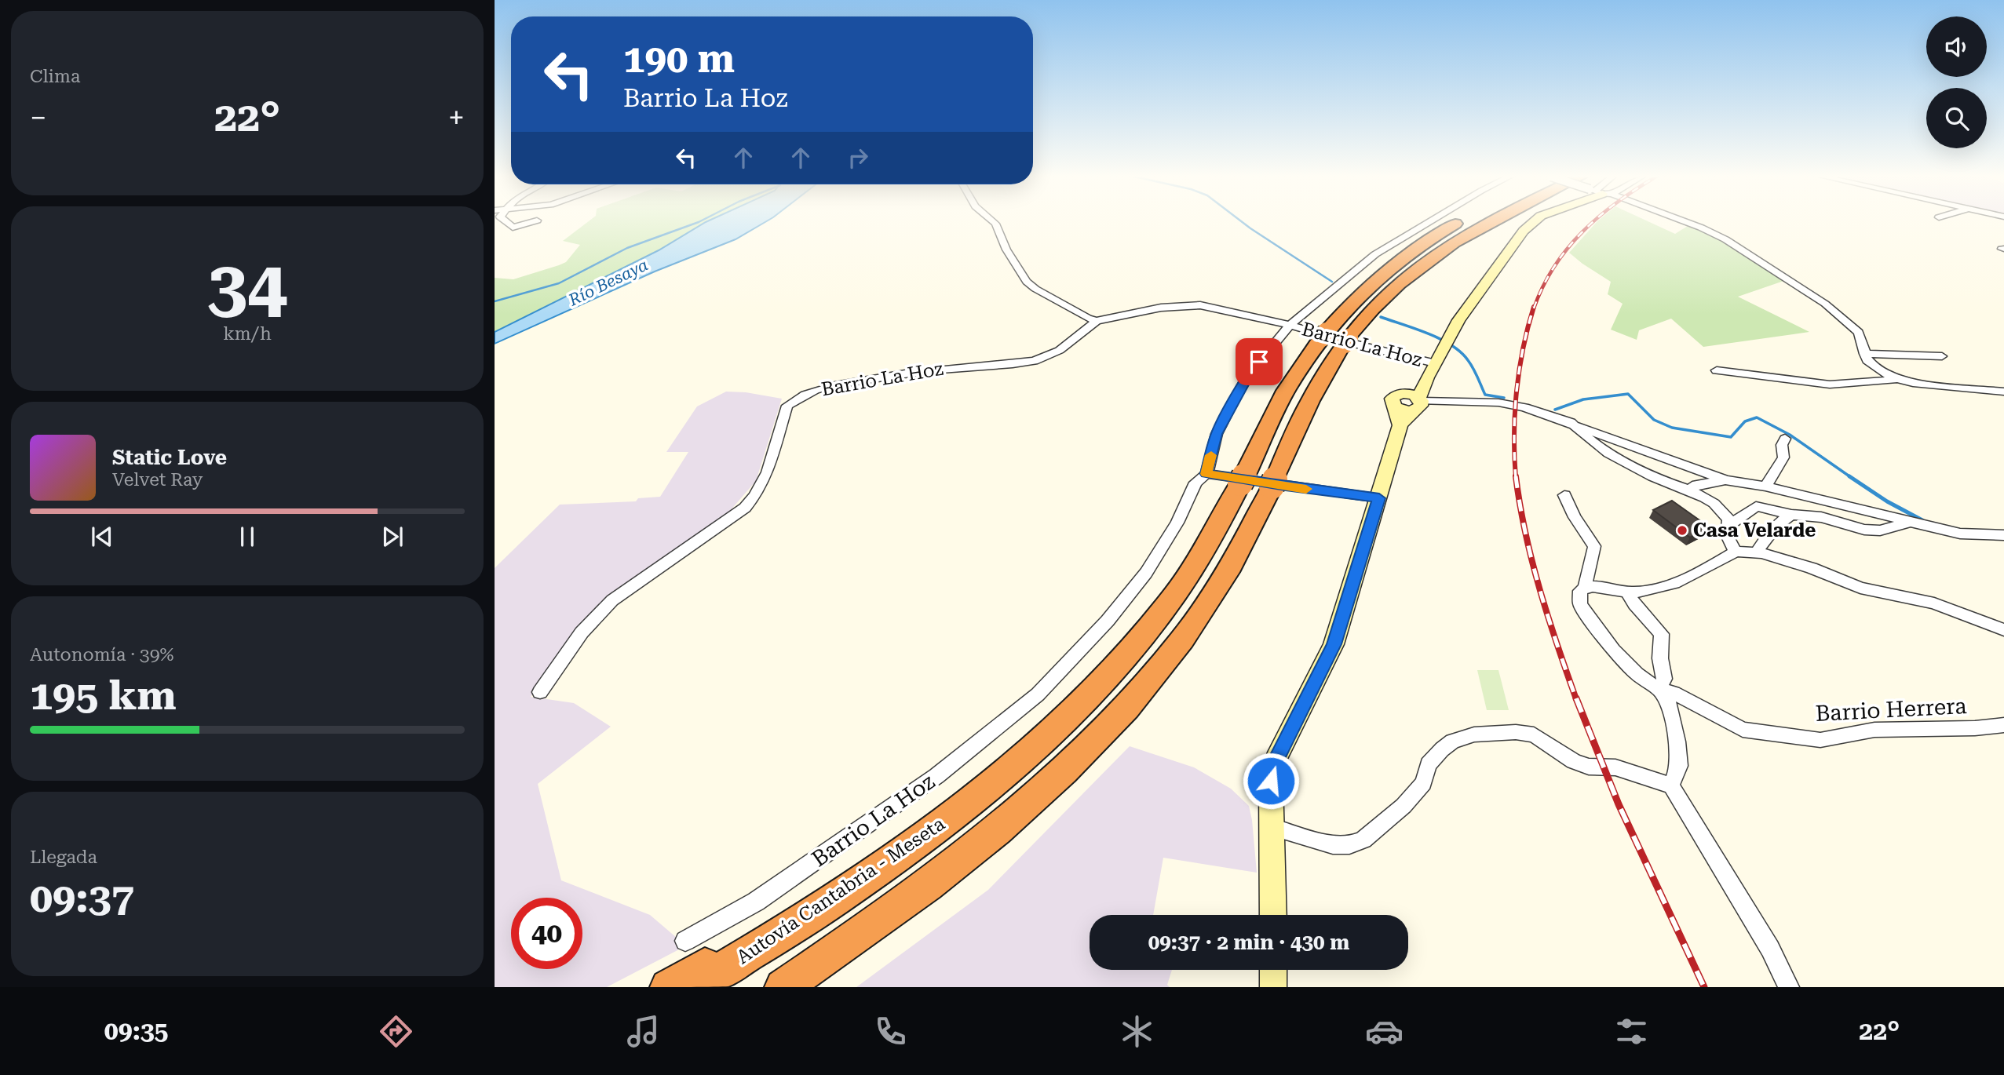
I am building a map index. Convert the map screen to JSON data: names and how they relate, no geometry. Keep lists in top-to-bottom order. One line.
{"streets":{"highway":["Autovía Cantabria - Meseta"],"street":["Barrio La Hoz","Barrio Herrera"]},"water":["Río Besaya"],"places":["Casa Velarde"],"page":{"tile":["Clima",["34","km/h"],["Autonomía · 39%","195 km"],["Llegada","09:37"]],"turn":["190 m","Barrio La Hoz"],"heat":["−","22°","+"],"song":["Static Love","Velvet Ray"],"limit":"40","trip":"09:37 · 2 min · 430 m","tabs":["09:35","22°"]}}
